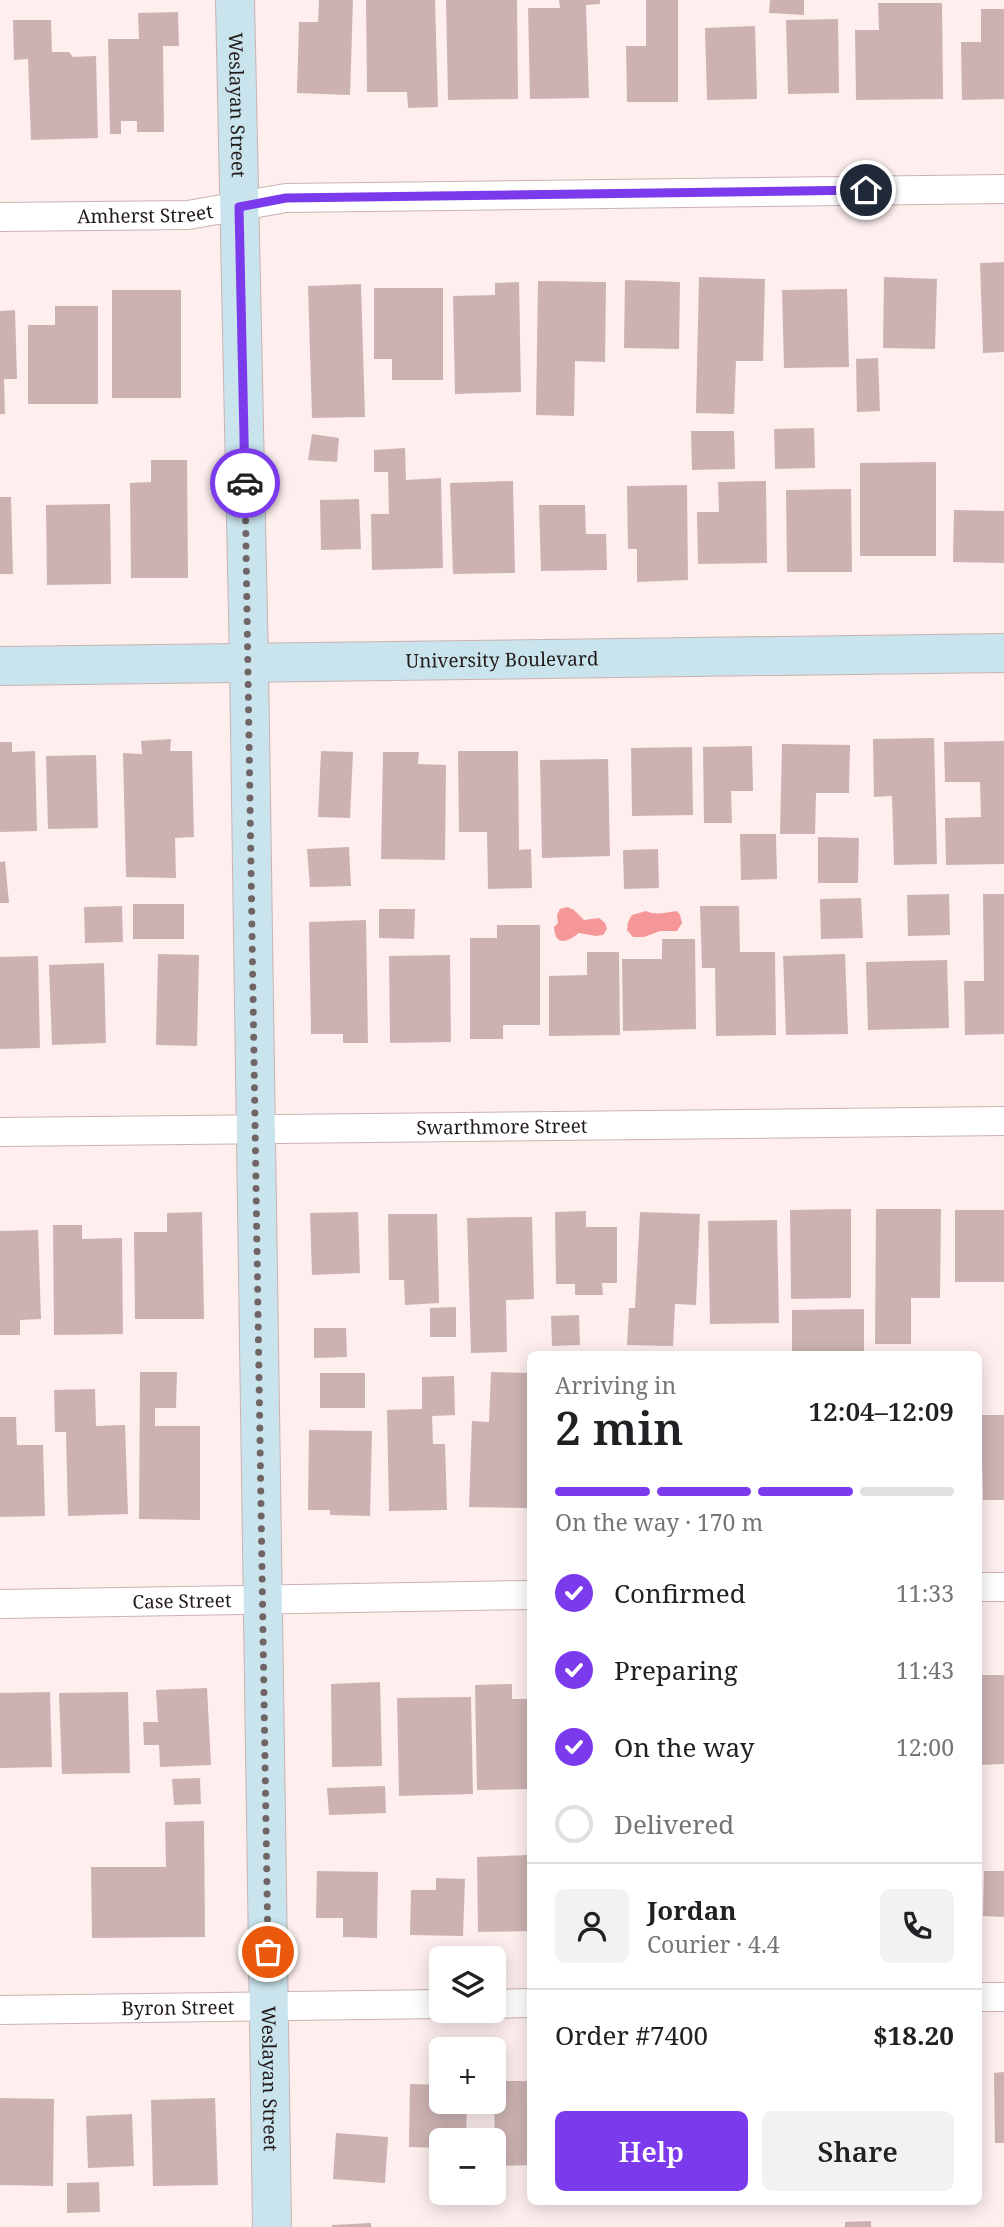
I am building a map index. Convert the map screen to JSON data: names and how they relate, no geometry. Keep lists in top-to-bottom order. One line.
{"streets":{"main road":["Weslayan Street","University Boulevard"],"street":["Amherst Street","Swarthmore Street","Case Street","Byron Street"]},"crossings":[["Weslayan Street","Amherst Street"],["Weslayan Street","University Boulevard"],["Weslayan Street","Swarthmore Street"],["Weslayan Street","Case Street"],["Weslayan Street","Byron Street"]],"page":{"heading":["2 min","Arriving in","12:04–12:09"],"panel":["Jordan","Courier · 4.4","Order #7400","$18.20"],"bar":"On the way · 170 m","list":[["Confirmed","11:33"],["Preparing","11:43"],["On the way","12:00"],"Delivered"],"map_buttons":["+","−"],"buttons":["Help","Share"]}}
